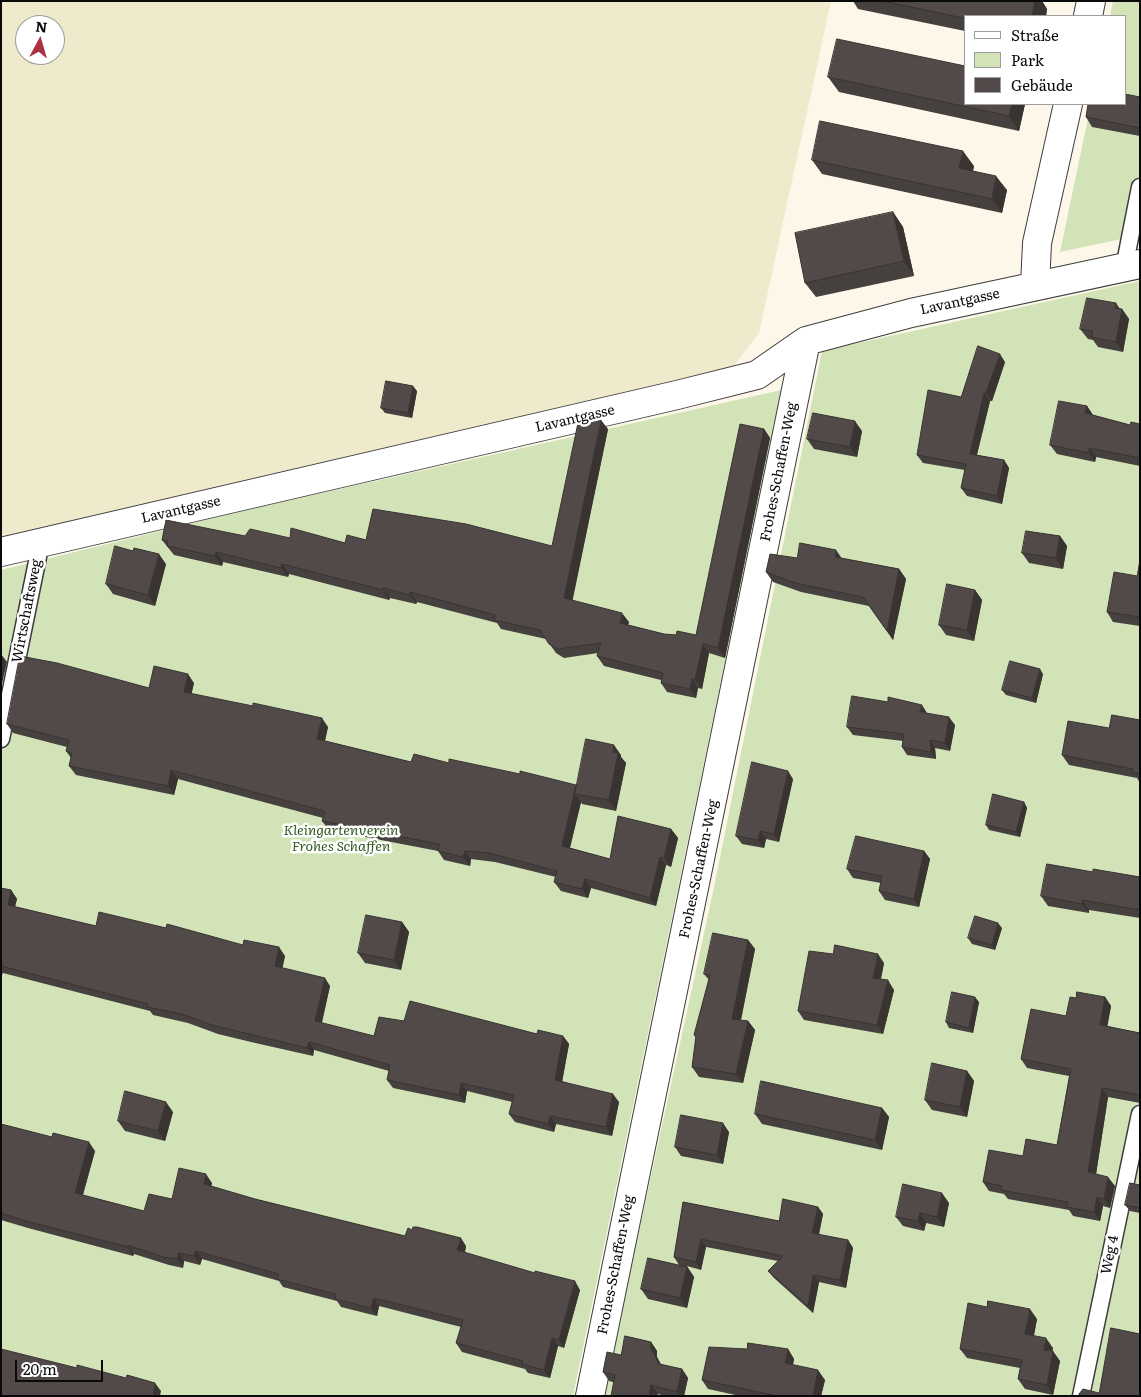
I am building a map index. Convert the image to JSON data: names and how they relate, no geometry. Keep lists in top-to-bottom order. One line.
{"streets":{"street":["Lavantgasse","Frohes-Schaffen-Weg"],"lane":["Wirtschaftsweg","Weg 4"]},"crossings":[["Lavantgasse","Frohes-Schaffen-Weg"],["Lavantgasse","Wirtschaftsweg"]],"parks":["Kleingartenverein Frohes Schaffen"],"legend":["Straße","Park","Gebäude"],"scale_bar":"20 m","north":"top"}
